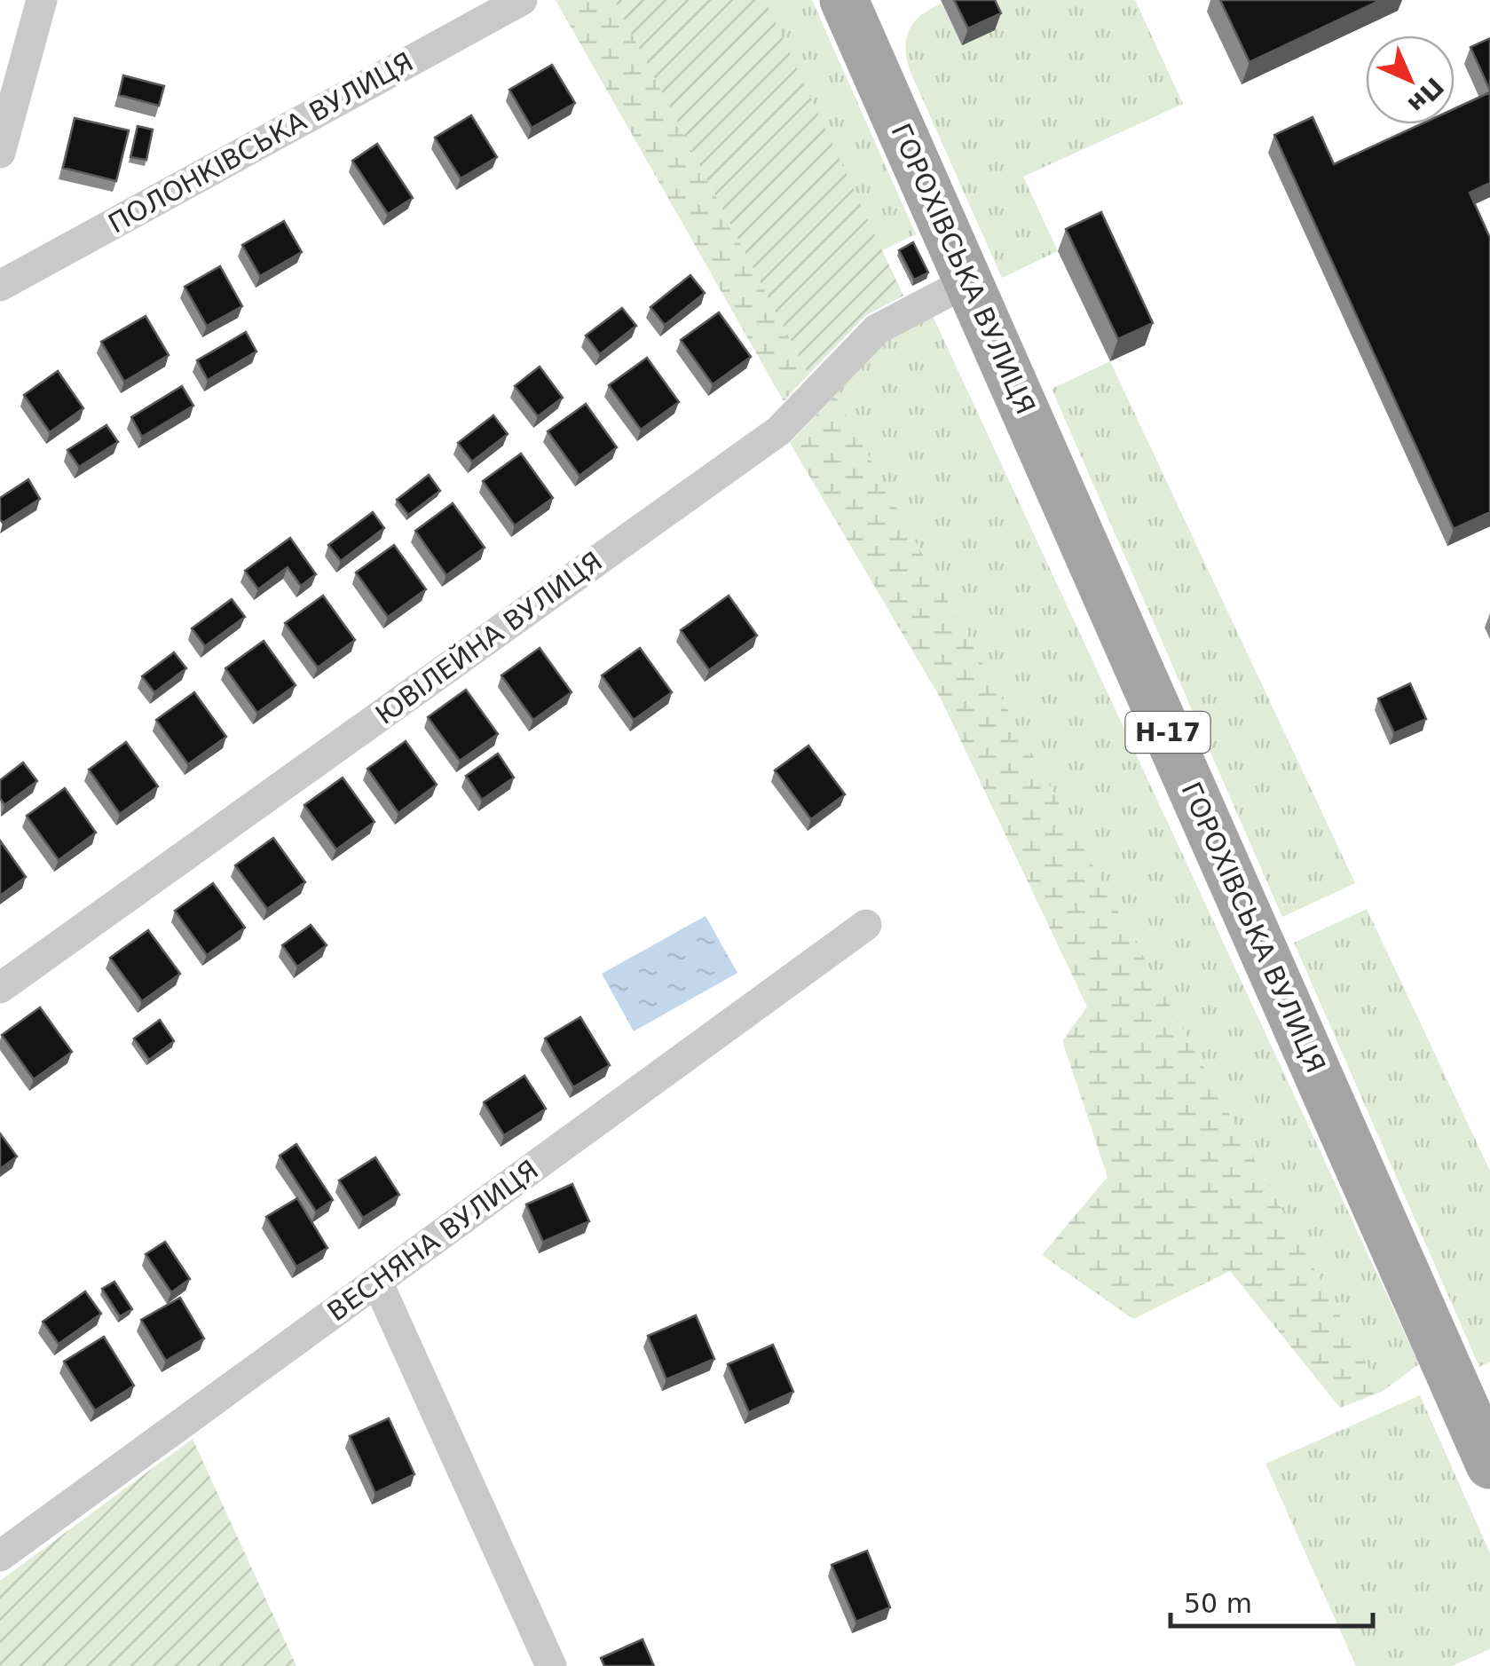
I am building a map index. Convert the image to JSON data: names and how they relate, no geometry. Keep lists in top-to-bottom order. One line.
{"streets":{"main road":["ГОРОХІВСЬКА ВУЛИЦЯ","Н-17"],"street":["ПОЛОНКІВСЬКА ВУЛИЦЯ","ЮВІЛЕЙНА ВУЛИЦЯ","ВЕСНЯНА ВУЛИЦЯ"]},"crossings":[["ГОРОХІВСЬКА ВУЛИЦЯ","ЮВІЛЕЙНА ВУЛИЦЯ"]],"scale_bar":"50 m","north":"bottom right"}
